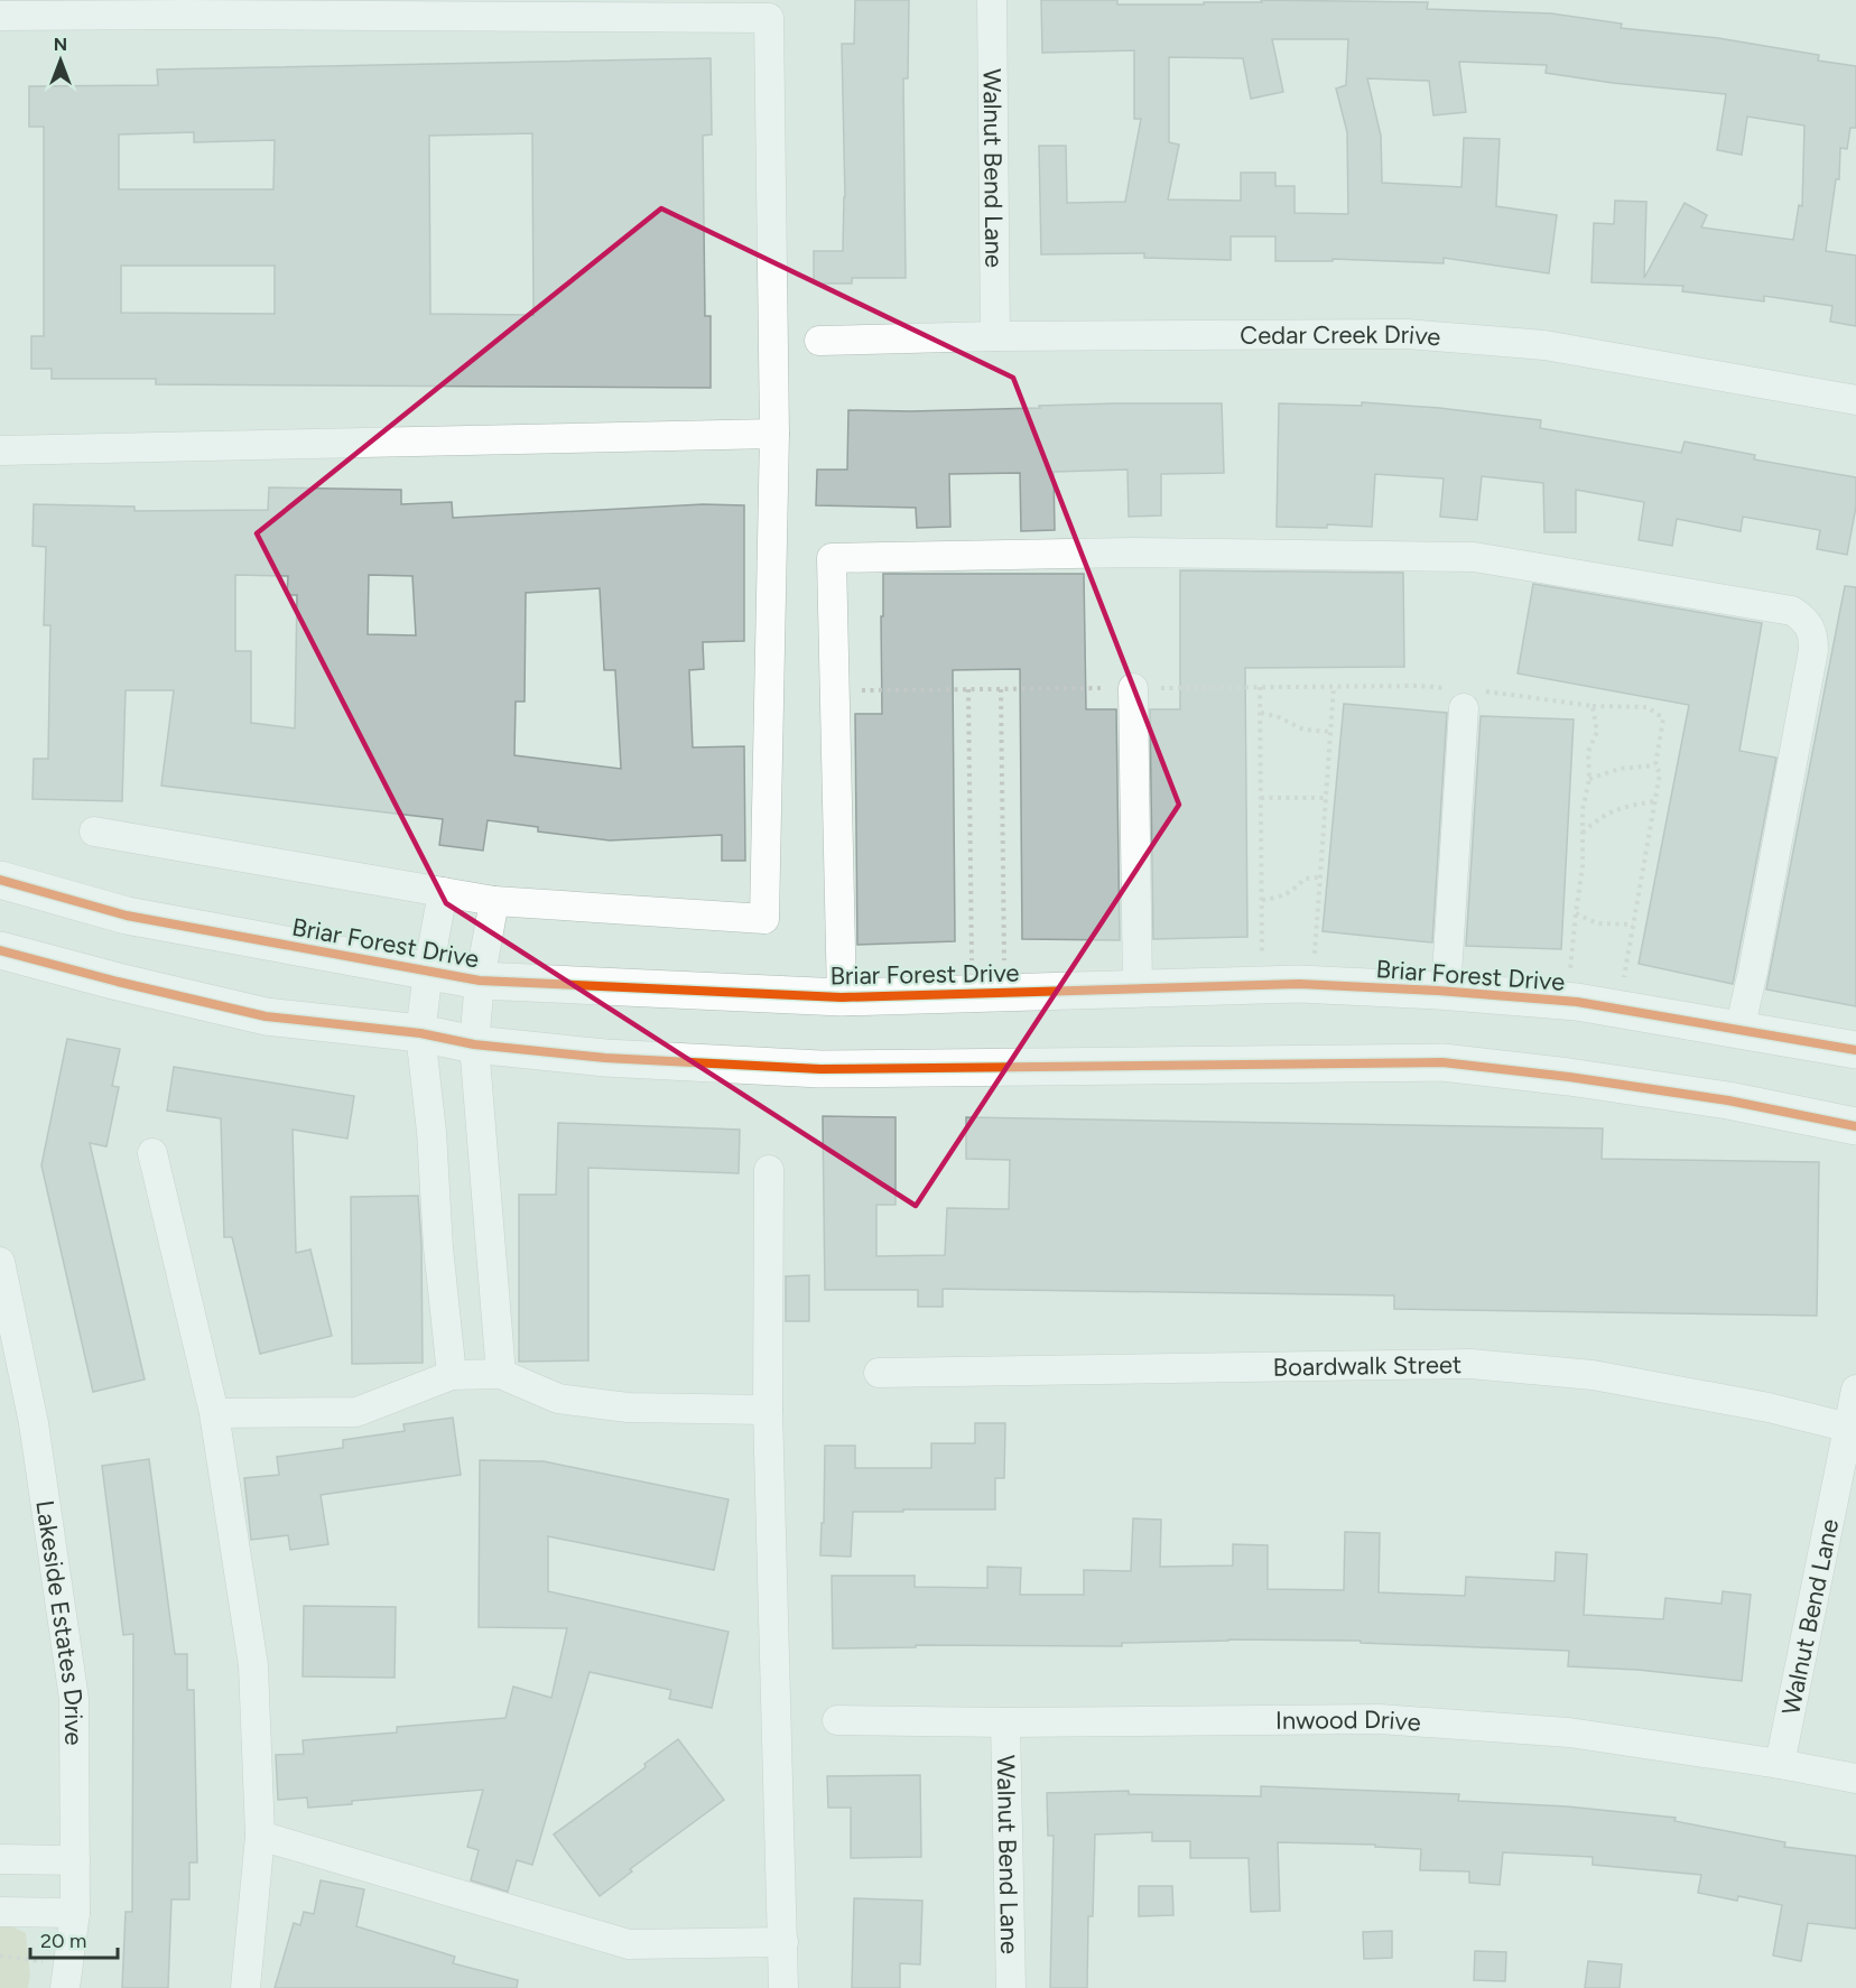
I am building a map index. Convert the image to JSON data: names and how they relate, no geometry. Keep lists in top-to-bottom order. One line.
{"streets":{"main road":["Briar Forest Drive"],"street":["Walnut Bend Lane","Cedar Creek Drive","Boardwalk Street","Lakeside Estates Drive","Inwood Drive"]},"crossings":[["Walnut Bend Lane","Cedar Creek Drive"],["Walnut Bend Lane","Boardwalk Street"],["Walnut Bend Lane","Inwood Drive"]],"scale_bar":"20 m","north":"top"}
